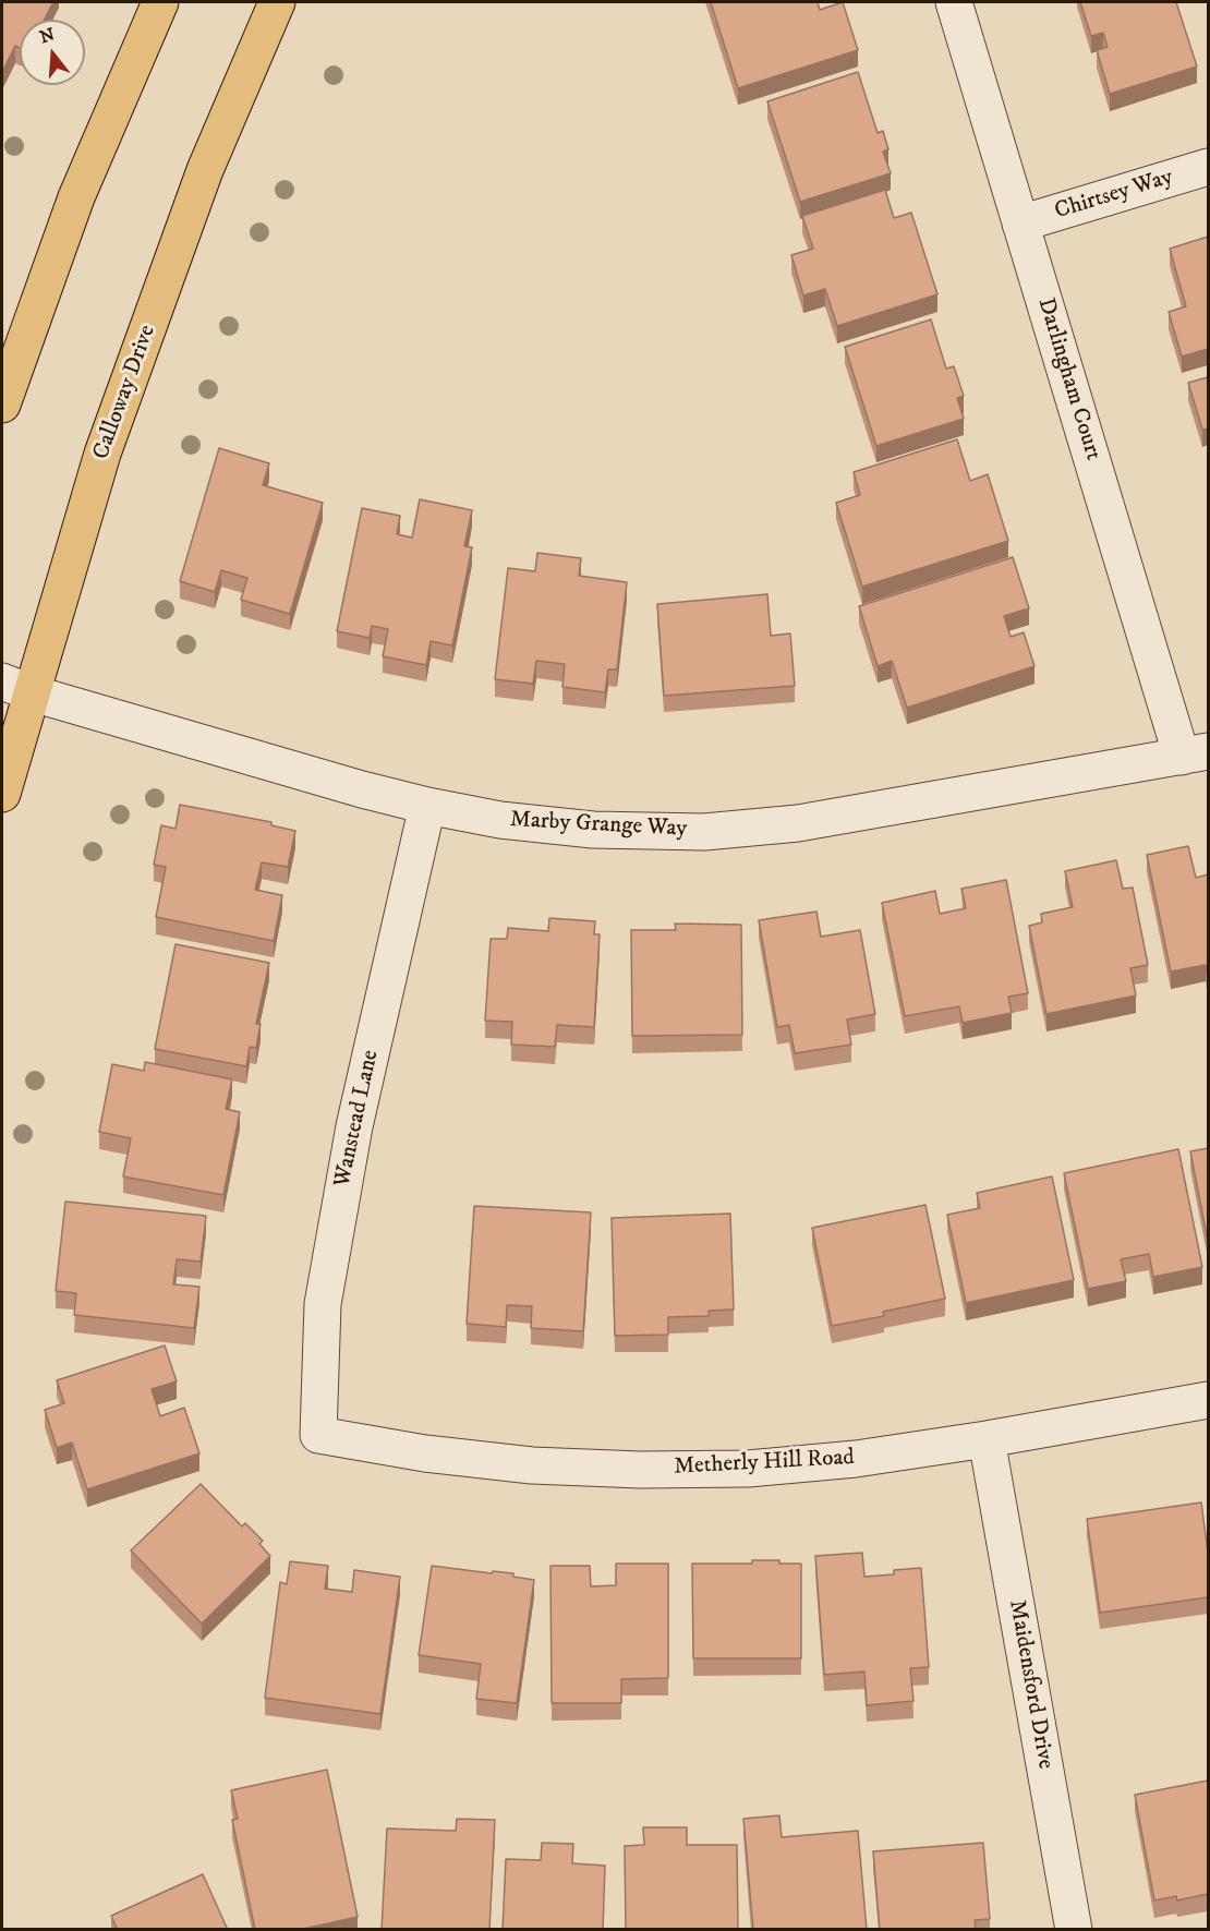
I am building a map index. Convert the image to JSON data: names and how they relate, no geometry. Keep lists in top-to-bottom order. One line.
{"streets":{"main road":["Calloway Drive"],"street":["Chirtsey Way","Darlingham Court","Marby Grange Way","Wanstead Lane","Metherly Hill Road","Maidensford Drive"]},"crossings":[["Chirtsey Way","Darlingham Court"],["Darlingham Court","Marby Grange Way"],["Calloway Drive","Marby Grange Way"],["Marby Grange Way","Wanstead Lane"],["Wanstead Lane","Metherly Hill Road"],["Metherly Hill Road","Maidensford Drive"]],"north":"top"}
